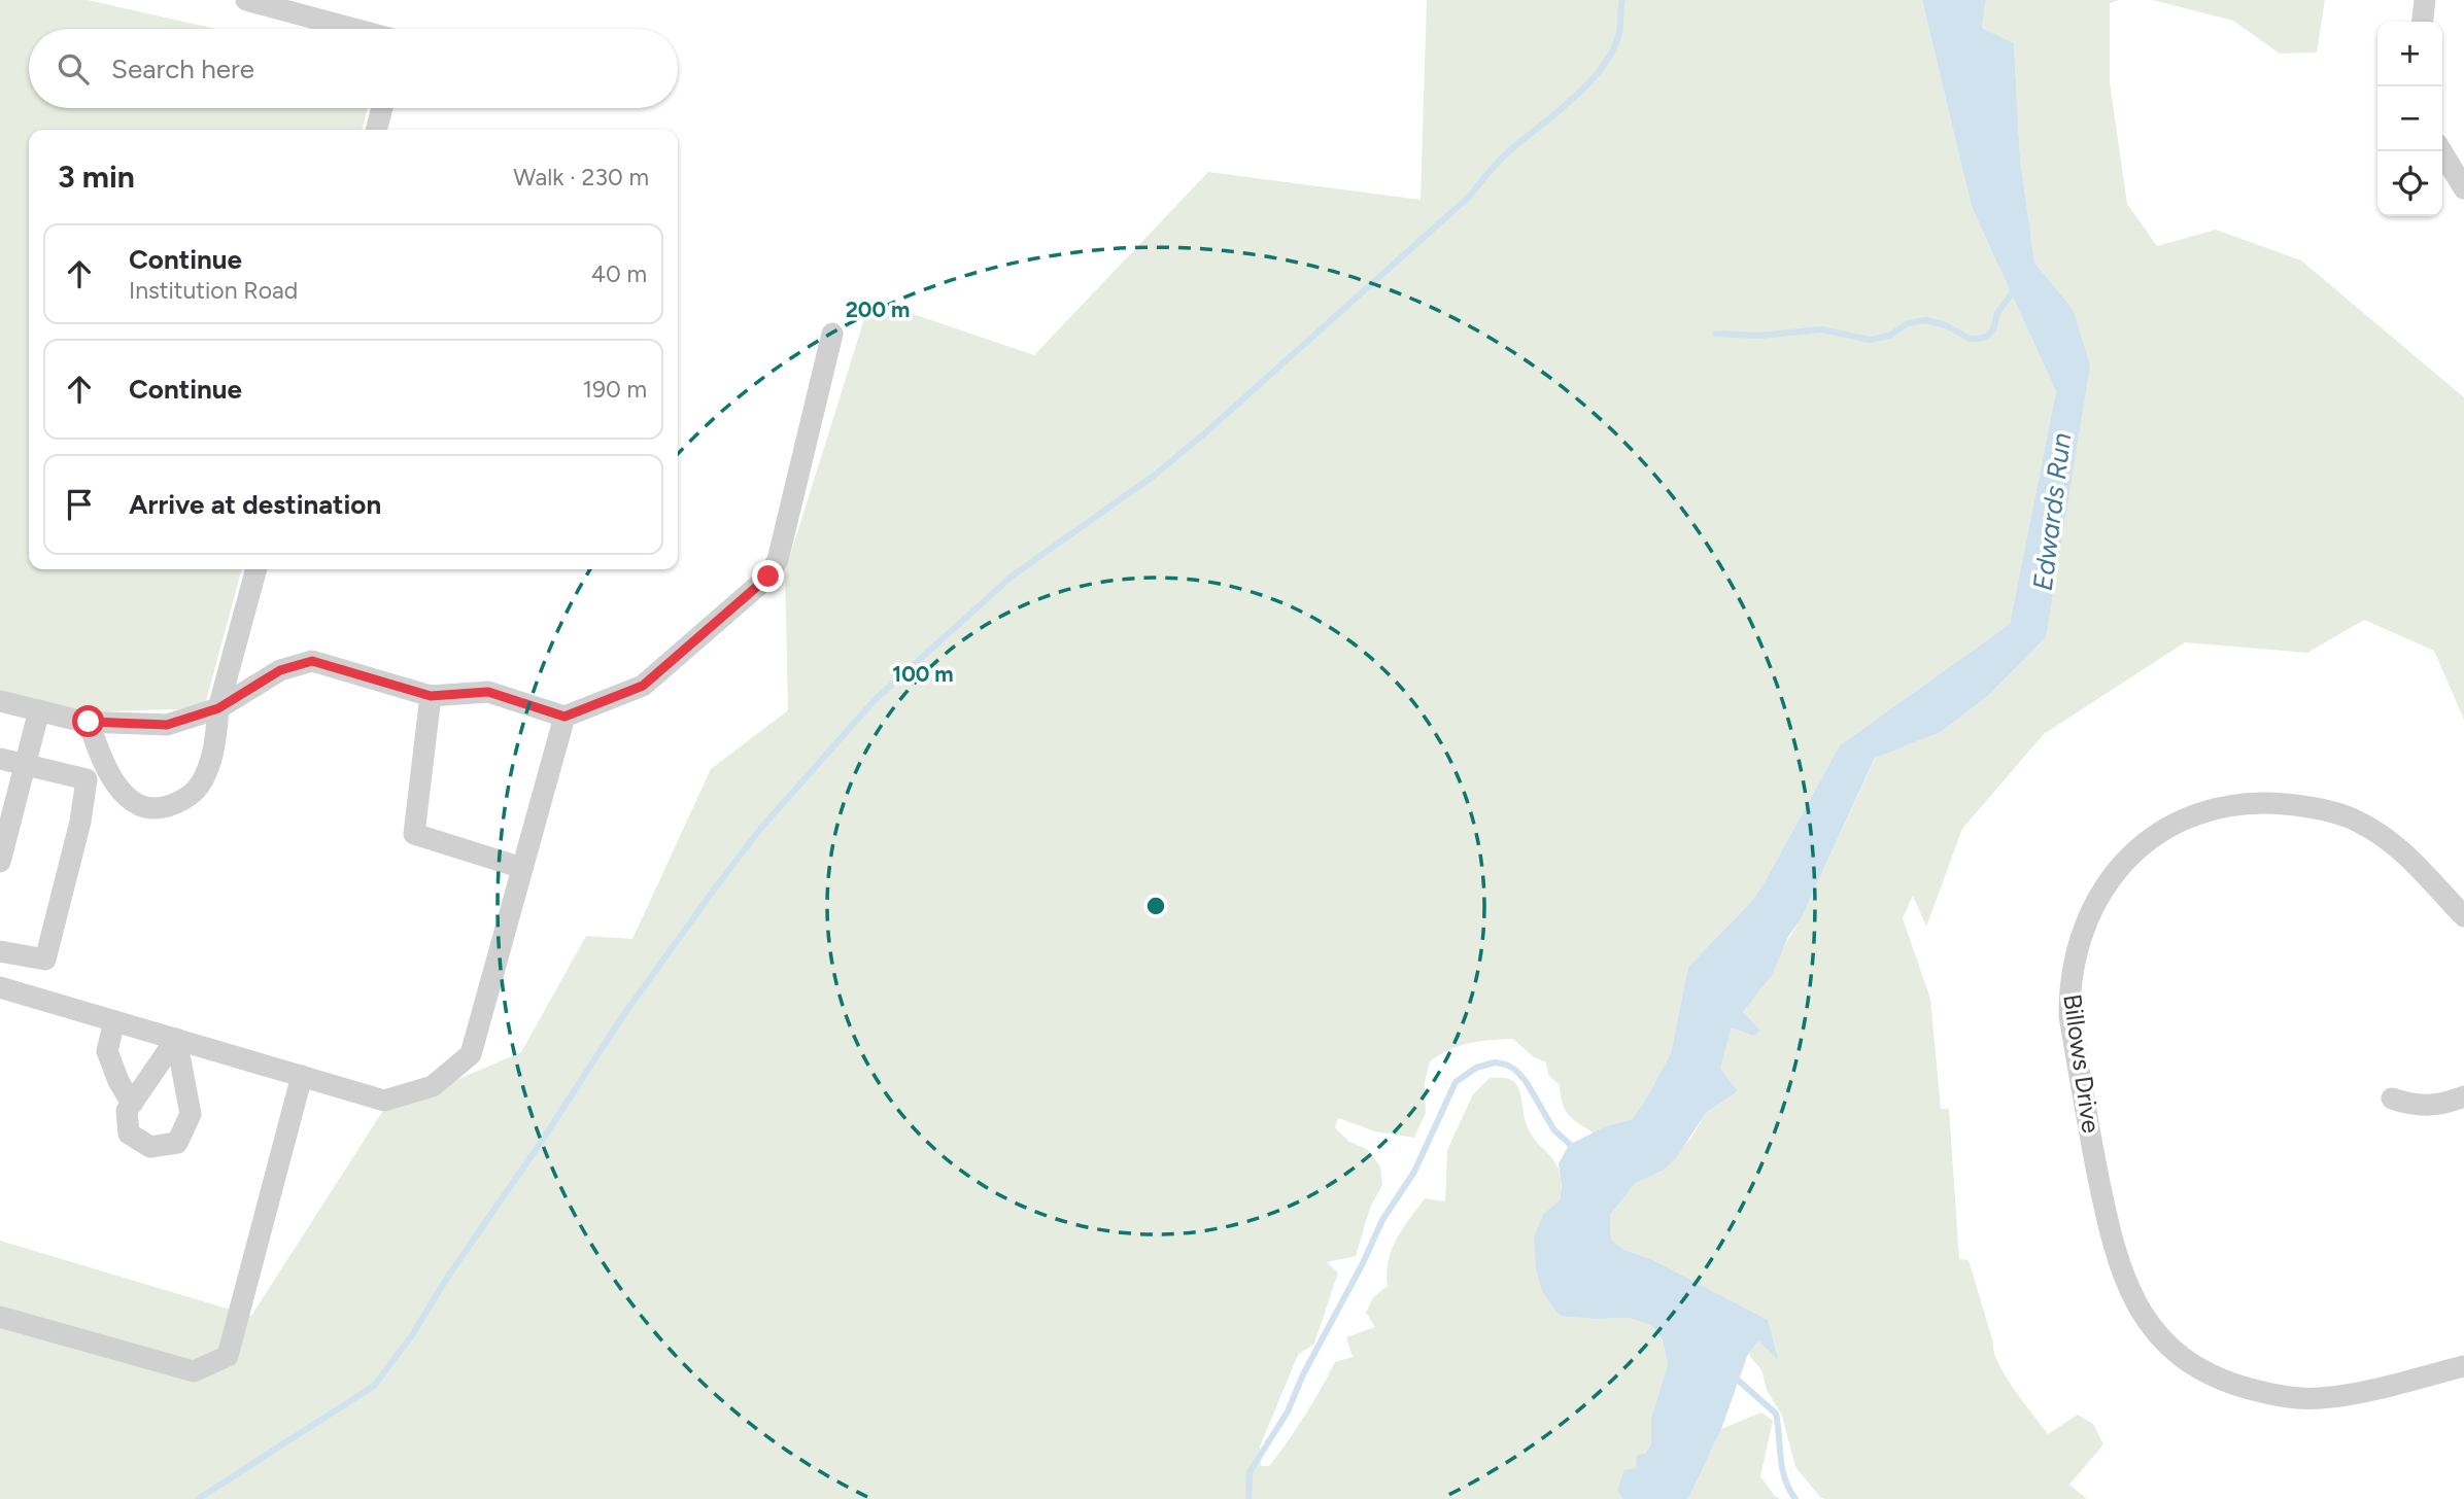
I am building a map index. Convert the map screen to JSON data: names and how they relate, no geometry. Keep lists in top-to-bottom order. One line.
{"streets":{"street":["Billows Drive"]},"water":["Edwards Run"],"page":{"map_buttons":["+","−"],"search":"Search here","heading":["3 min","Walk · 230 m"],"list":[["Continue","Institution Road","40 m"],["Continue","190 m"],"Arrive at destination"]},"rings":["200 m","100 m"]}
